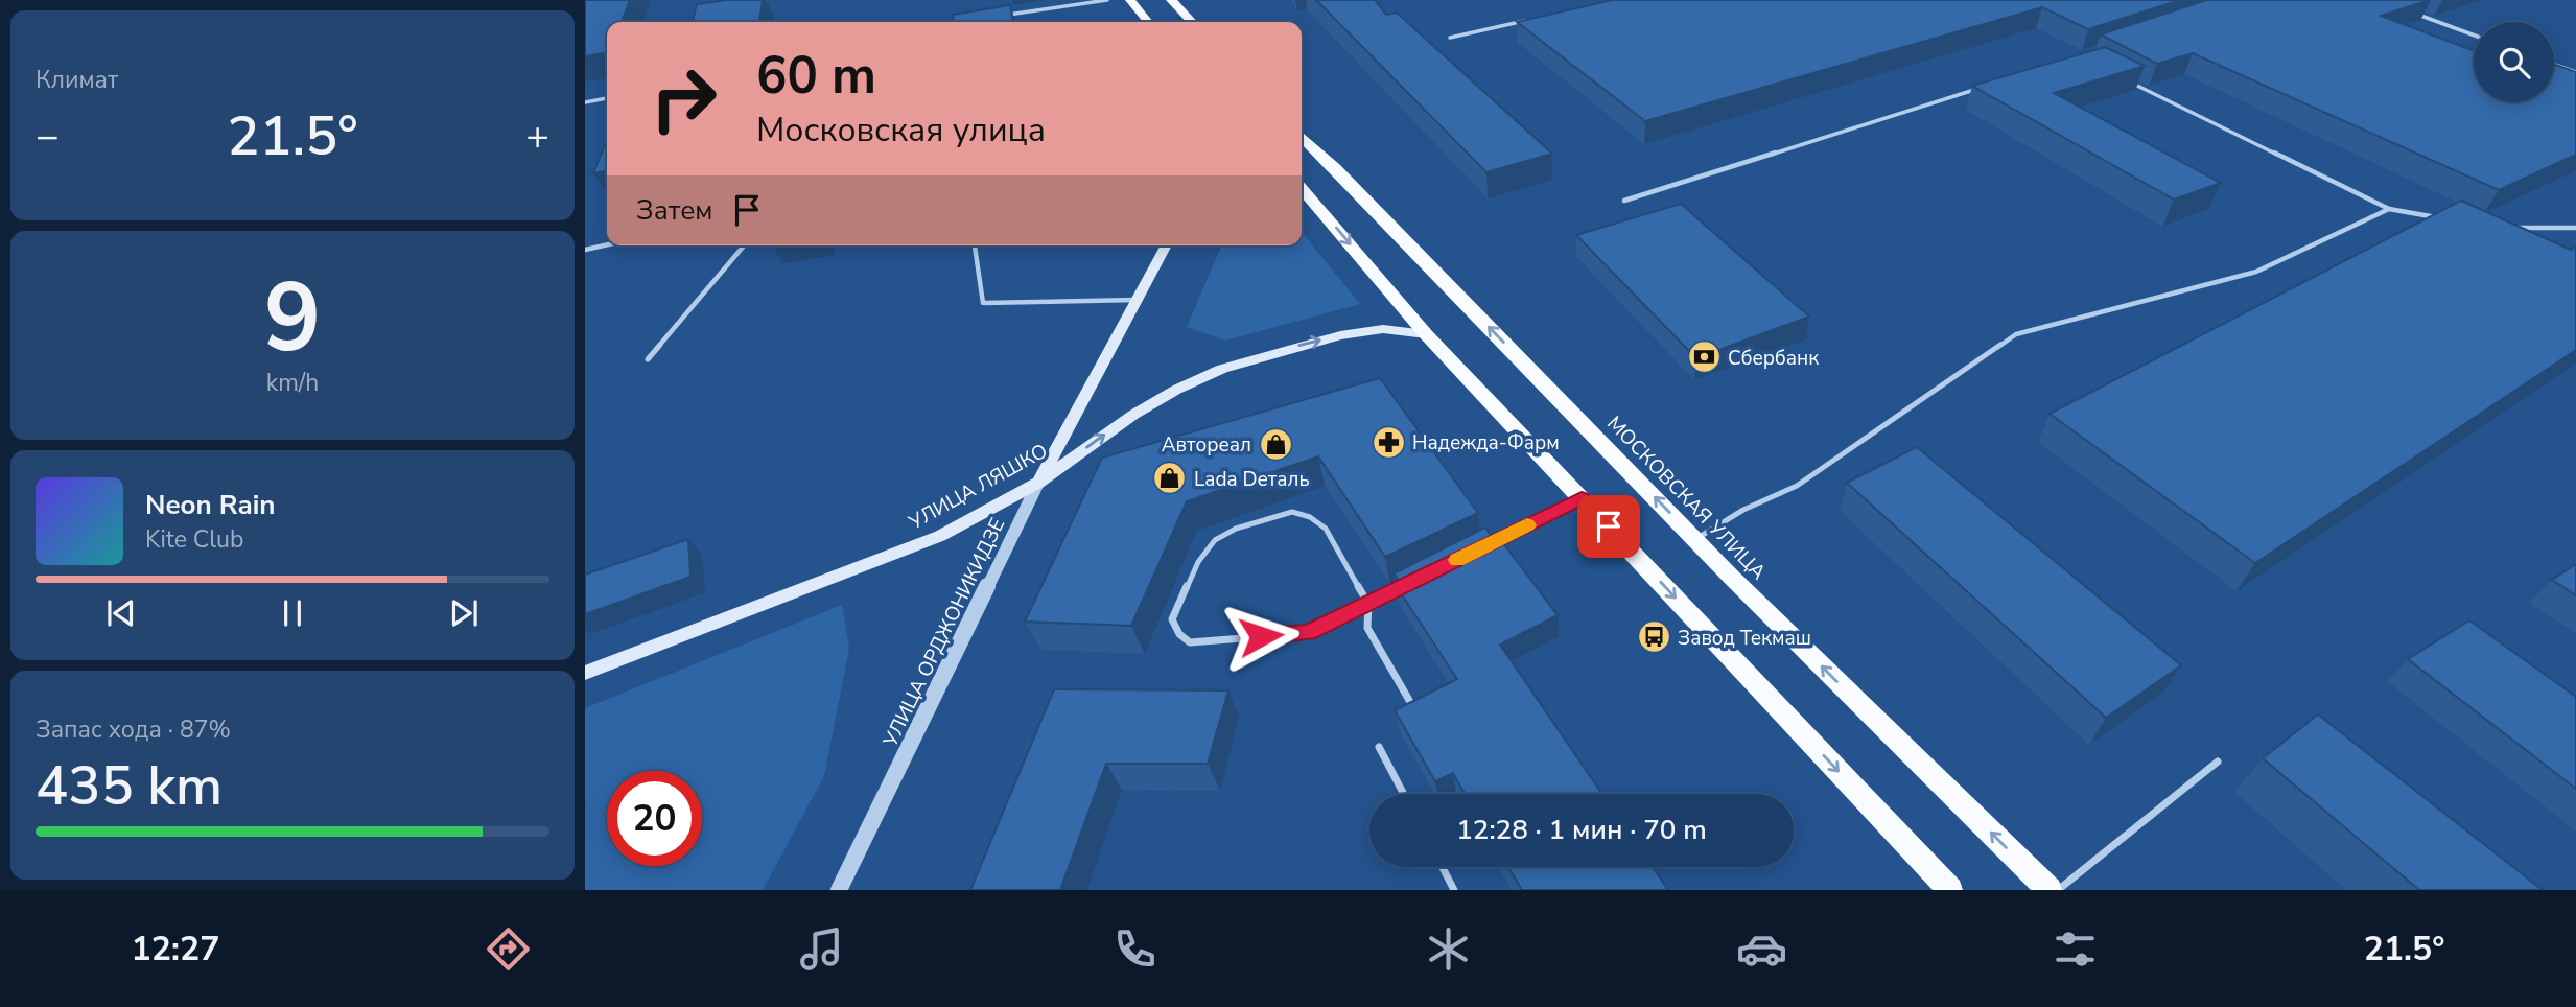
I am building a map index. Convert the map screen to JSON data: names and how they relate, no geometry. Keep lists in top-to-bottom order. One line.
{"streets":{"main road":["УЛИЦА ЛЯШКО","МОСКОВСКАЯ УЛИЦА","УЛИЦА ОРДЖОНИКИДЗЕ"]},"crossings":[["УЛИЦА ЛЯШКО","УЛИЦА ОРДЖОНИКИДЗЕ"]],"one_way":["УЛИЦА ЛЯШКО"],"places":{"bank":["Сбербанк"],"pharmacy":["Надежда-Фарм"],"shop":["Автореал","Lada Dеталь"],"bus stop":["Завод Текмаш"]},"page":{"tile":["Климат",["9","km/h"],["Запас хода · 87%","435 km"]],"turn":["60 m","Московская улица"],"heat":["−","21.5°","+"],"then":"Затем","song":["Neon Rain","Kite Club"],"limit":"20","trip":"12:28 · 1 мин · 70 m","tabs":["12:27","21.5°"]}}
